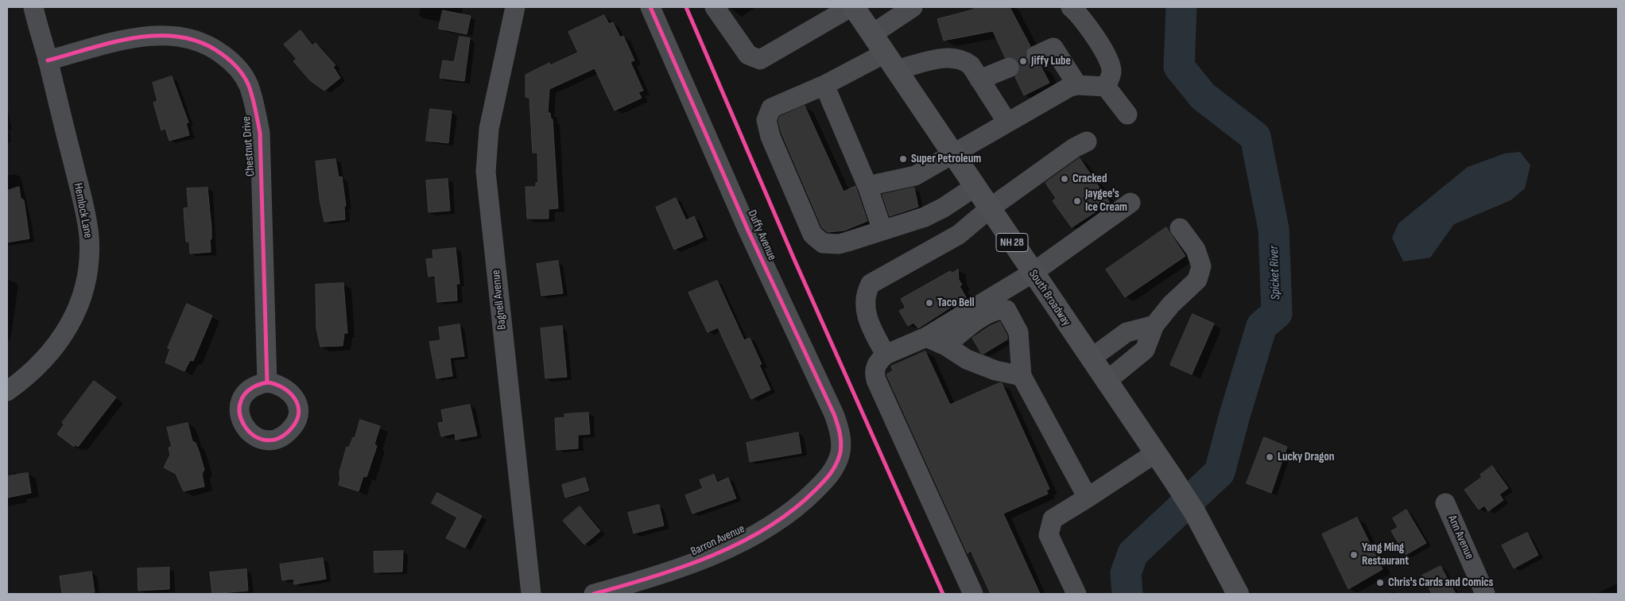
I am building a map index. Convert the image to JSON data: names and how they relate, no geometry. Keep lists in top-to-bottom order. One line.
{"streets":{"main road":["NH 28","South Broadway"],"street":["Chestnut Drive","Hemlock Lane","Duffy Avenue","Bagnell Avenue","Ann Avenue","Barron Avenue"]},"crossings":[["Chestnut Drive","Hemlock Lane"],["Duffy Avenue","Barron Avenue"]],"water":["Spicket River"],"places":["Jiffy Lube","Super Petroleum","Cracked","Jaygee's Ice Cream","Taco Bell","Lucky Dragon","Yang Ming Restaurant","Chris's Cards and Comics"]}
